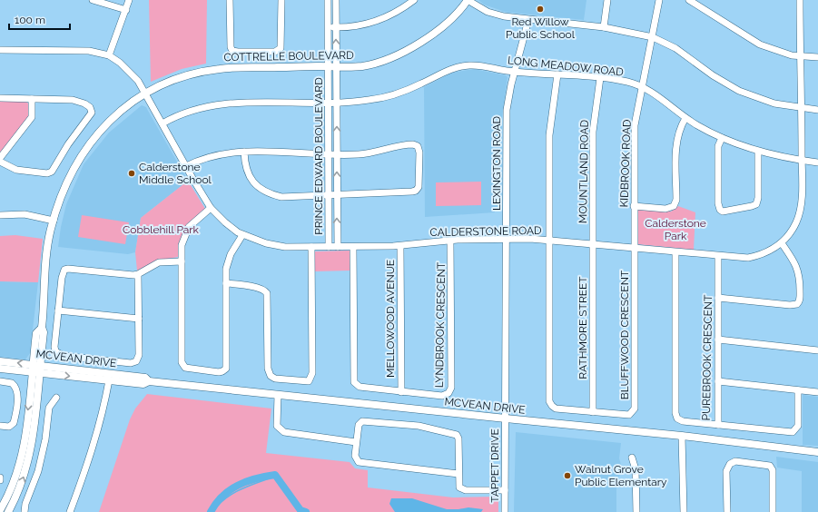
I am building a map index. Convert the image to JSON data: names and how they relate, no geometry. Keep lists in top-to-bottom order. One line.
{"streets":{"main road":["COTTRELLE BOULEVARD","MCVEAN DRIVE"],"street":["LONG MEADOW ROAD","PRINCE EDWARD BOULEVARD","LEXINGTON ROAD","KIDBROOK ROAD","MOUNTLAND ROAD","CALDERSTONE ROAD","MELLOWOOD AVENUE","LYNDBROOK CRESCENT","RATHMORE STREET","BLUFFWOOD CRESCENT","PUREBROOK CRESCENT","TAPPET DRIVE"]},"crossings":[["COTTRELLE BOULEVARD","PRINCE EDWARD BOULEVARD"],["COTTRELLE BOULEVARD","CALDERSTONE ROAD"],["COTTRELLE BOULEVARD","MCVEAN DRIVE"],["LONG MEADOW ROAD","PRINCE EDWARD BOULEVARD"],["LONG MEADOW ROAD","LEXINGTON ROAD"],["LONG MEADOW ROAD","KIDBROOK ROAD"],["LONG MEADOW ROAD","MOUNTLAND ROAD"],["LONG MEADOW ROAD","CALDERSTONE ROAD"],["LONG MEADOW ROAD","BLUFFWOOD CRESCENT"],["PRINCE EDWARD BOULEVARD","CALDERSTONE ROAD"],["LEXINGTON ROAD","CALDERSTONE ROAD"],["LEXINGTON ROAD","MCVEAN DRIVE"],["LEXINGTON ROAD","TAPPET DRIVE"],["KIDBROOK ROAD","CALDERSTONE ROAD"],["KIDBROOK ROAD","BLUFFWOOD CRESCENT"],["MOUNTLAND ROAD","CALDERSTONE ROAD"],["MOUNTLAND ROAD","RATHMORE STREET"],["CALDERSTONE ROAD","MELLOWOOD AVENUE"],["CALDERSTONE ROAD","LYNDBROOK CRESCENT"],["CALDERSTONE ROAD","RATHMORE STREET"],["CALDERSTONE ROAD","BLUFFWOOD CRESCENT"],["CALDERSTONE ROAD","PUREBROOK CRESCENT"],["MELLOWOOD AVENUE","LYNDBROOK CRESCENT"],["RATHMORE STREET","BLUFFWOOD CRESCENT"],["MCVEAN DRIVE","TAPPET DRIVE"]],"parks":["Calderstone Park","Cobblehill Park"],"places":["Red Willow Public School","Calderstone Middle School","Walnut Grove Public Elementary"],"scale_bar":"100 m"}
